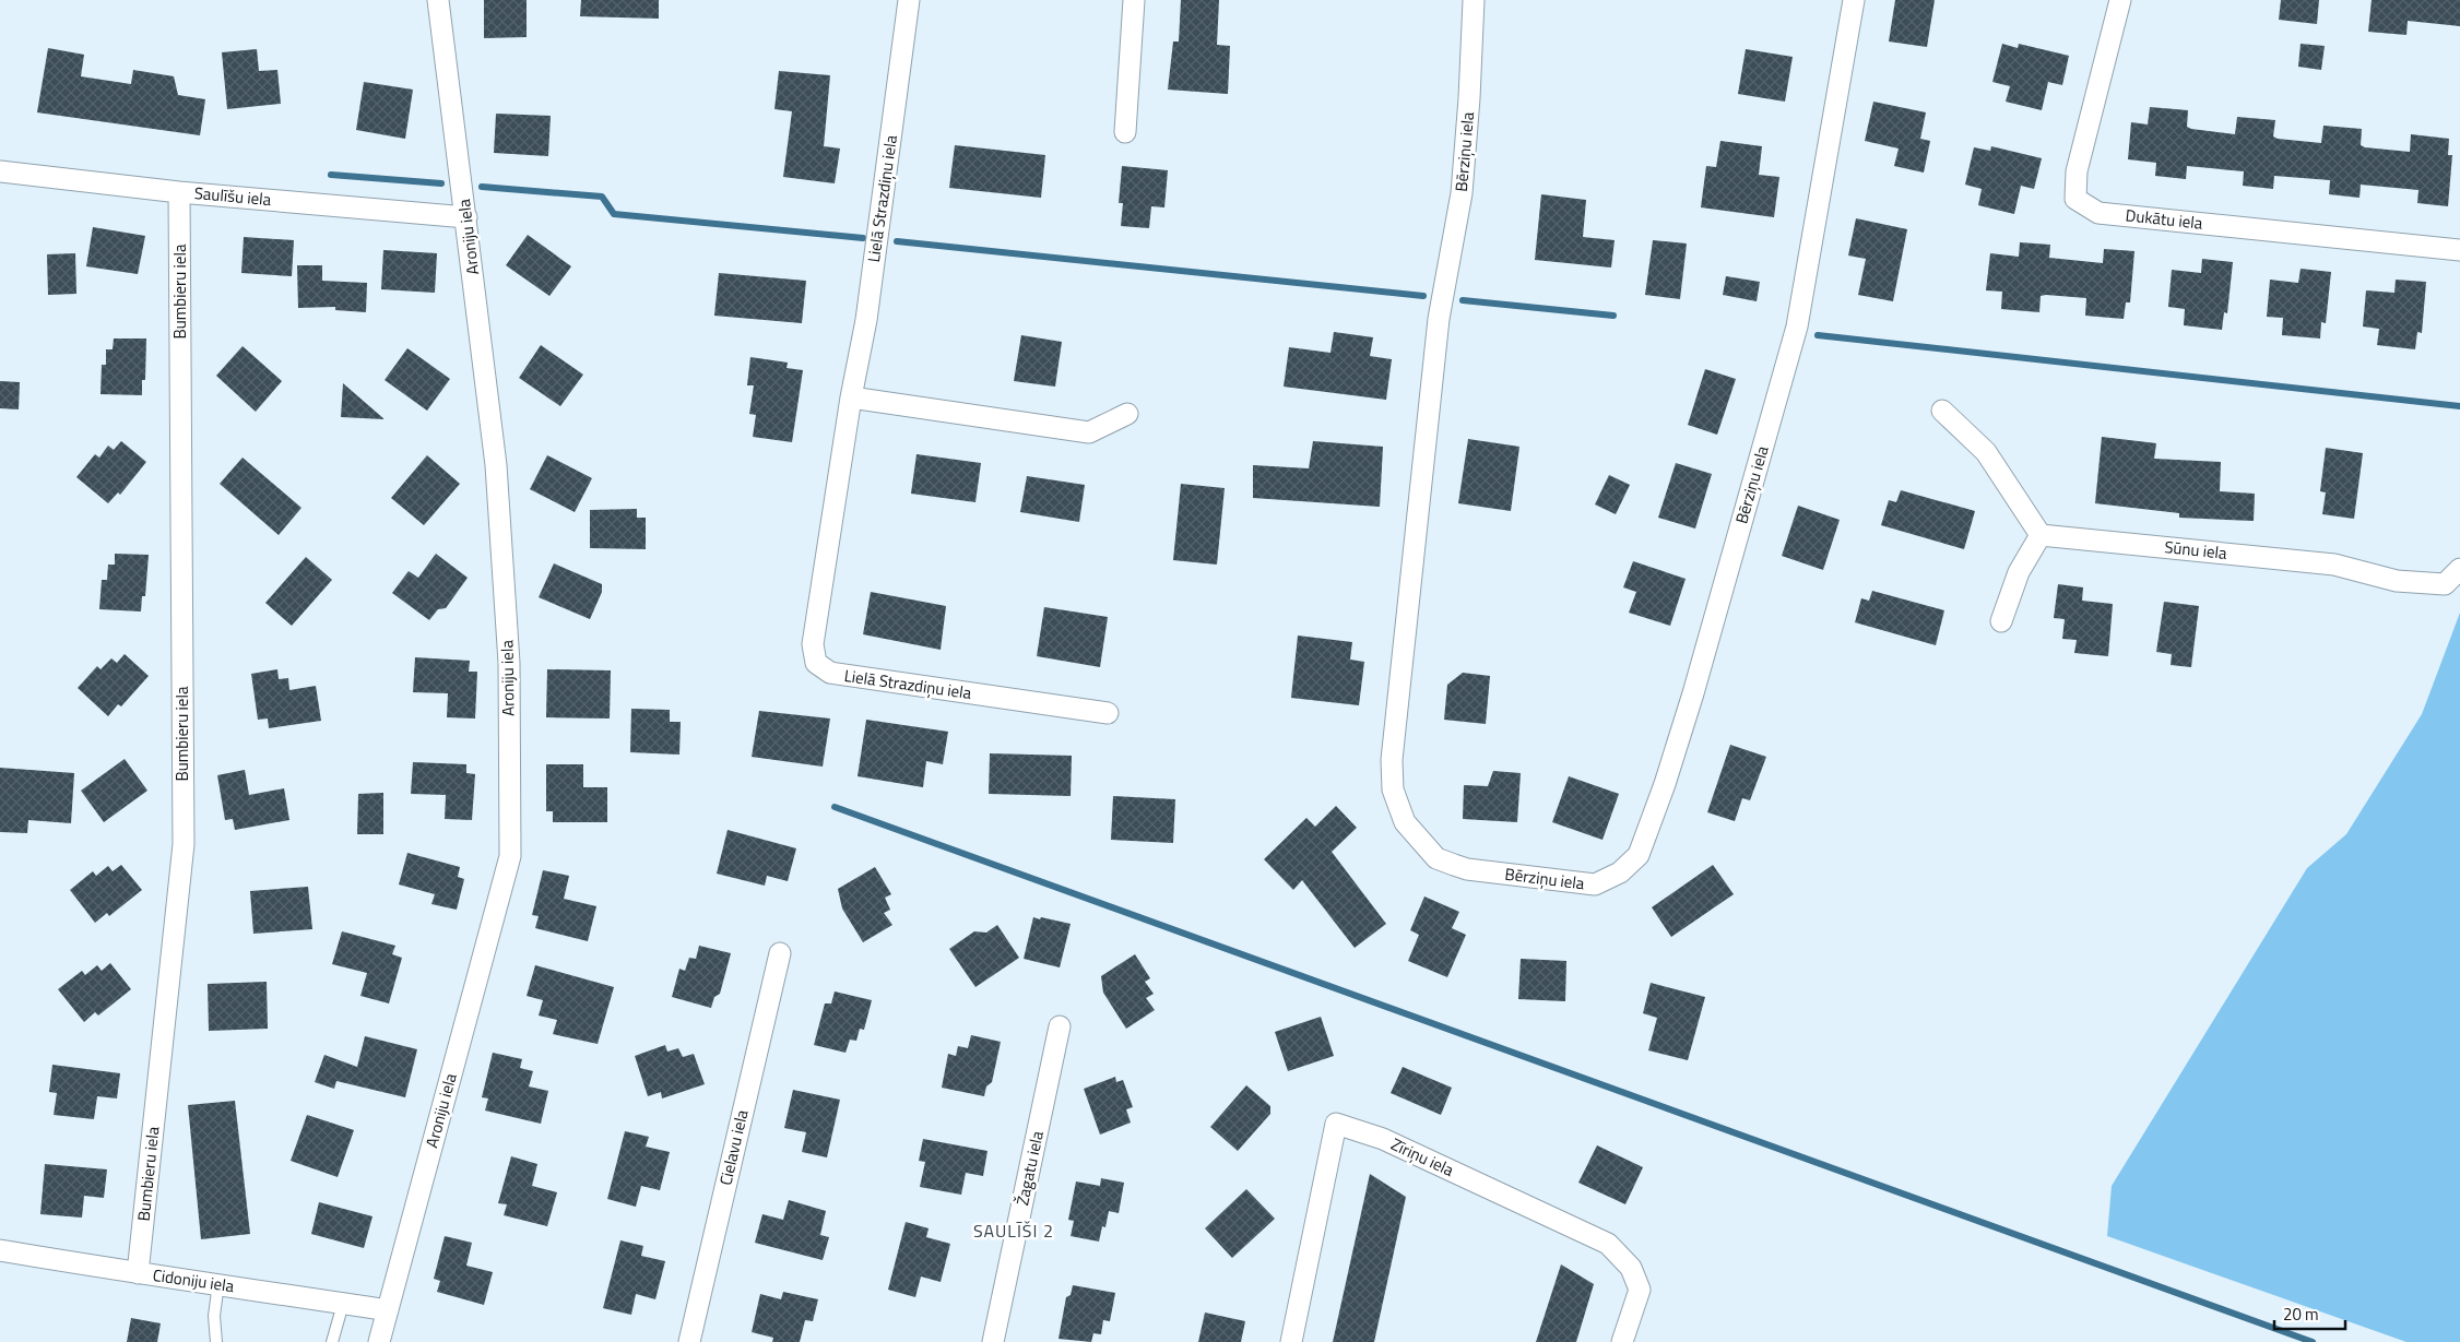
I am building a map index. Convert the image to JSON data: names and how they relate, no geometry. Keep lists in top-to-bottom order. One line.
{"streets":{"street":["Bērziņu iela","Saulīšu iela","Lielā Strazdiņu iela","Dukātu iela","Aroniju iela","Bumbieru iela","Sūnu iela","Cielavu iela","Zīriņu iela","Žagatu iela","Cidoniju iela"]},"crossings":[["Saulīšu iela","Aroniju iela"],["Saulīšu iela","Bumbieru iela"],["Aroniju iela","Cidoniju iela"],["Bumbieru iela","Cidoniju iela"]],"districts":["SAULĪŠI 2"],"scale_bar":"20 m"}
